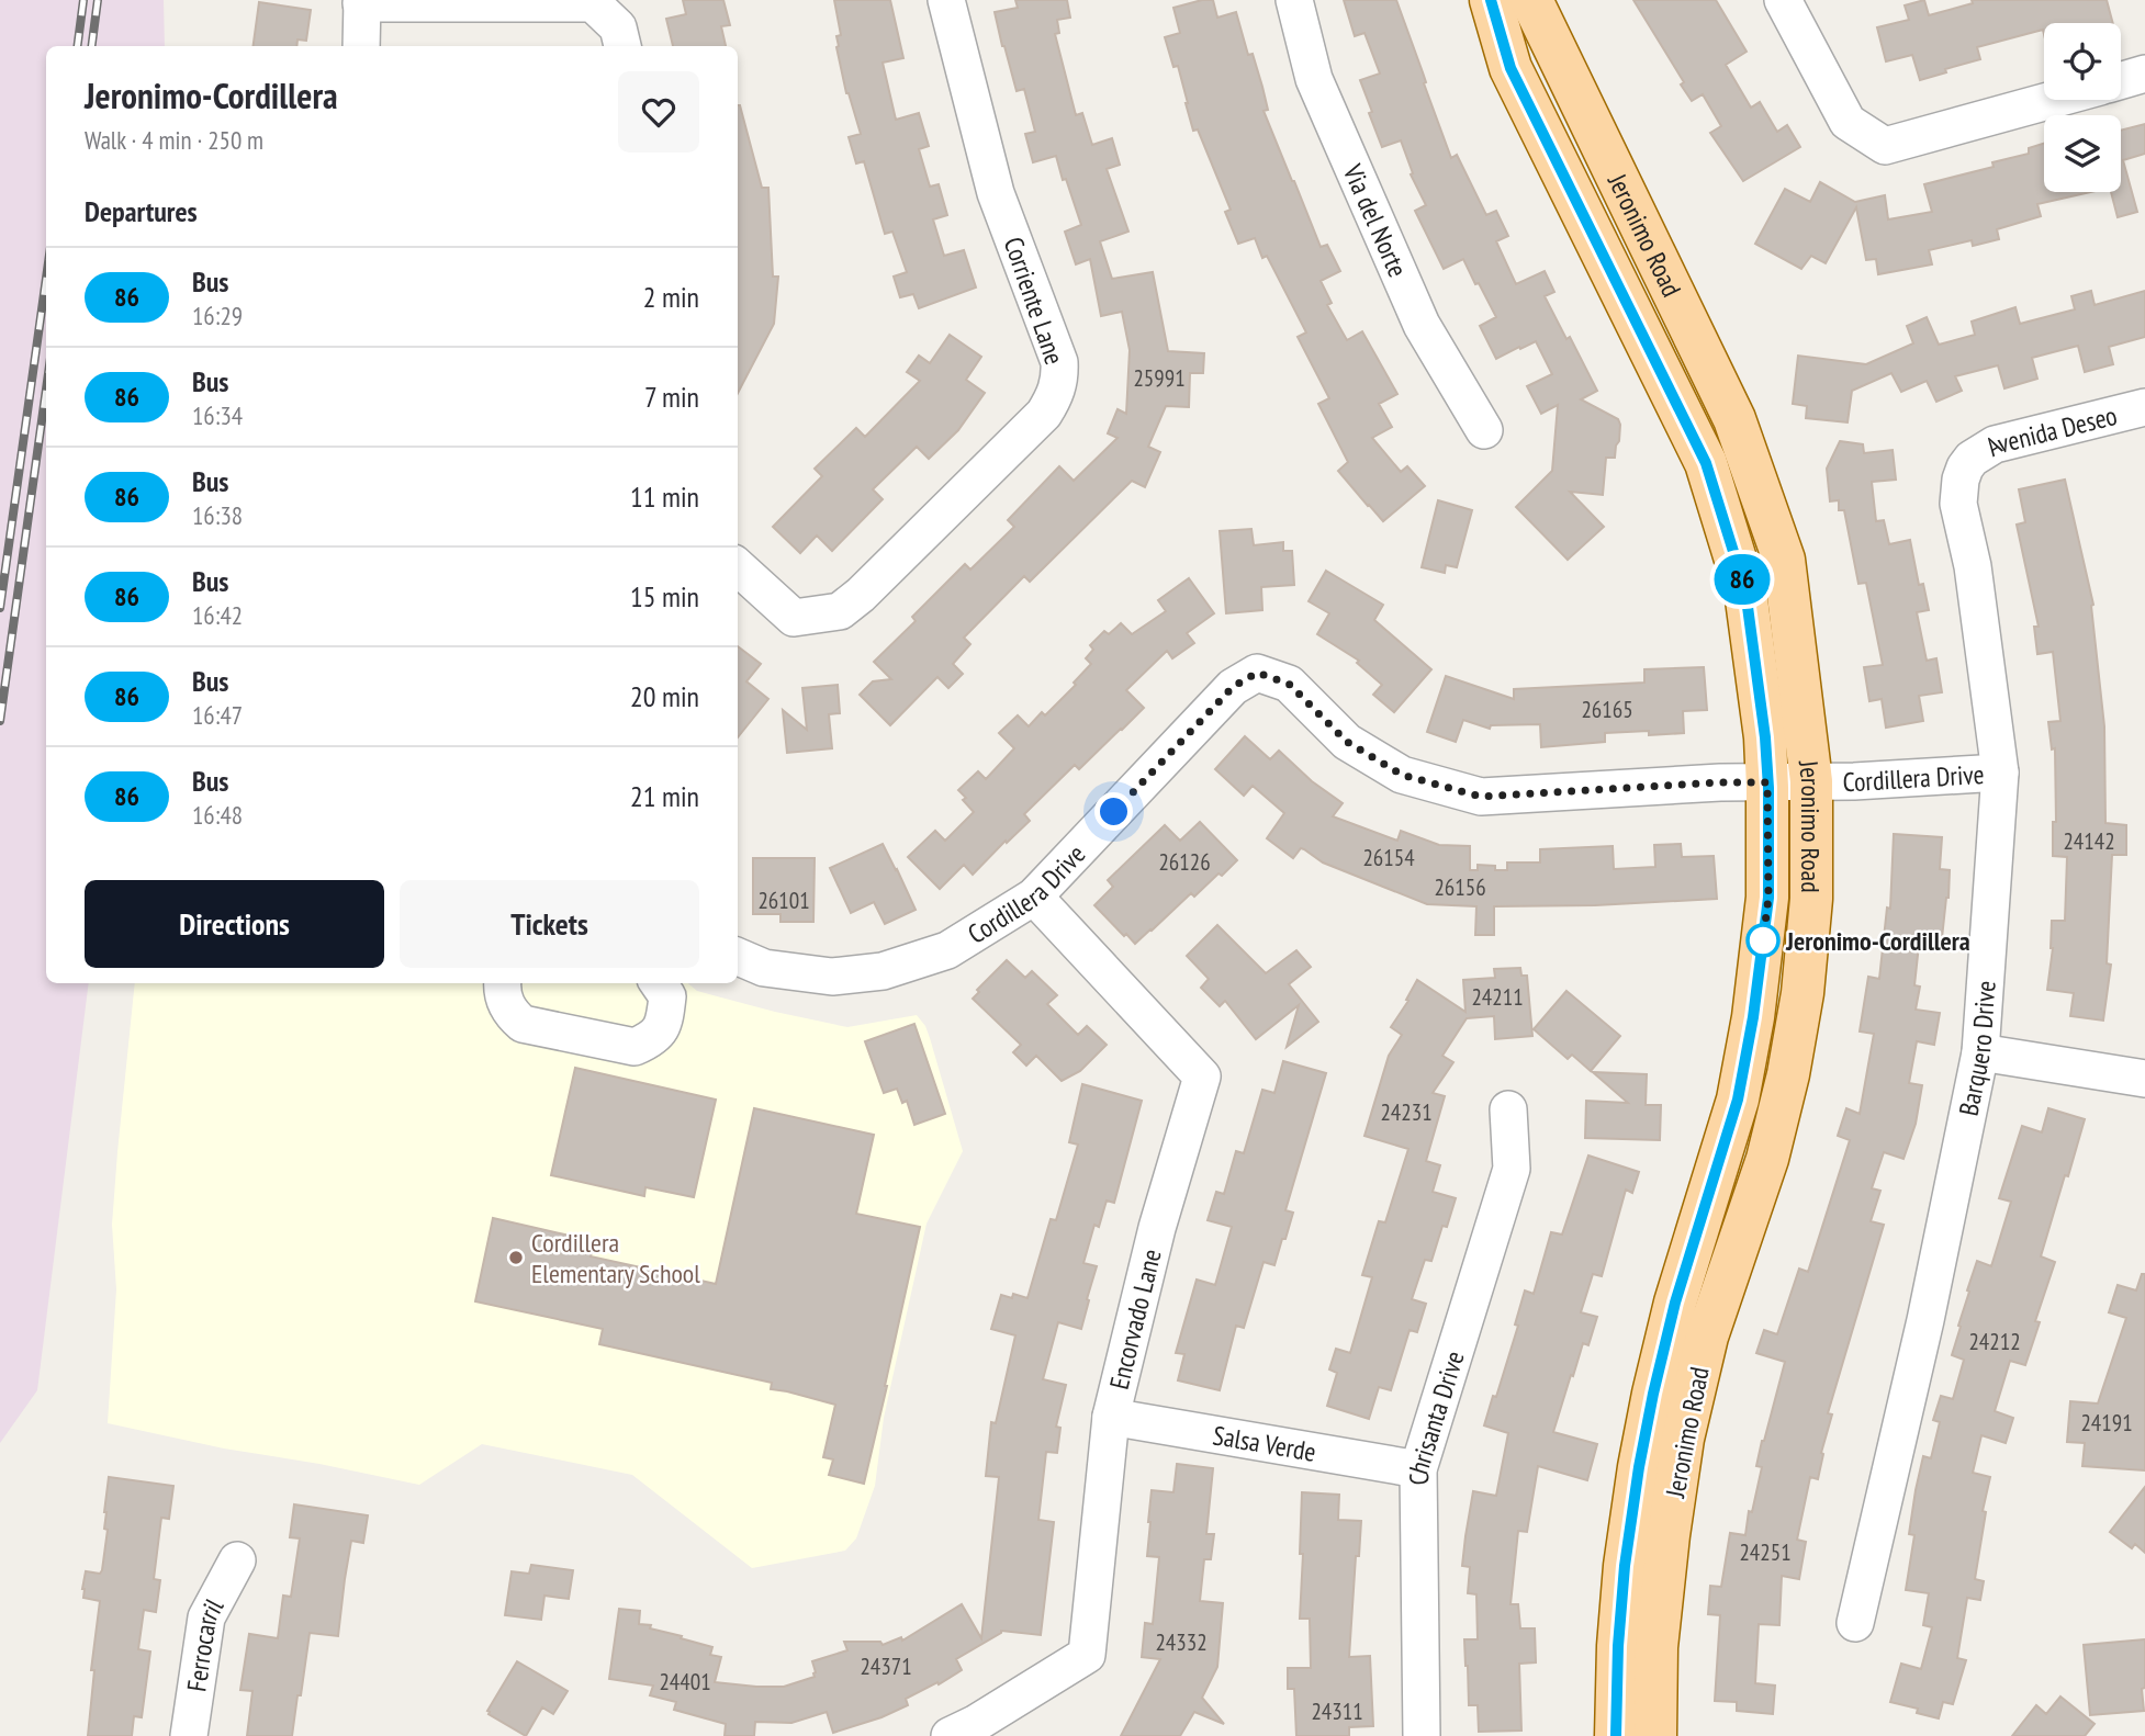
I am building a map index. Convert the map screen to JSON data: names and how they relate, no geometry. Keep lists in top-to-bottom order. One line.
{"streets":{"main road":["Jeronimo Road"],"street":["Via del Norte","Corriente Lane","Avenida Deseo","Cordillera Drive","Barquero Drive","Encorvado Lane","Chrisanta Drive","Salsa Verde","Ferrocarril"]},"crossings":[["Jeronimo Road","Cordillera Drive"],["Avenida Deseo","Barquero Drive"],["Cordillera Drive","Barquero Drive"],["Cordillera Drive","Encorvado Lane"],["Encorvado Lane","Salsa Verde"],["Chrisanta Drive","Salsa Verde"]],"places":["Jeronimo-Cordillera","Cordillera Elementary School"],"lines":["bus line 86"],"house_numbers":["25991","26165","24142","26154","26126","26156","26101","24211","24231","24212","24191","24251","24332","24371","24401","24311"],"page":{"on_map":"86","heading":[["Jeronimo-Cordillera","Walk · 4 min · 250 m"],"Departures"],"list":[{"mark":"86","name":"Bus","note":"16:29","value":"2 min"},{"mark":"86","name":"Bus","note":"16:34","value":"7 min"},{"mark":"86","name":"Bus","note":"16:38","value":"11 min"},{"mark":"86","name":"Bus","note":"16:42","value":"15 min"},{"mark":"86","name":"Bus","note":"16:47","value":"20 min"},{"mark":"86","name":"Bus","note":"16:48","value":"21 min"}],"buttons":["Directions","Tickets"]}}
